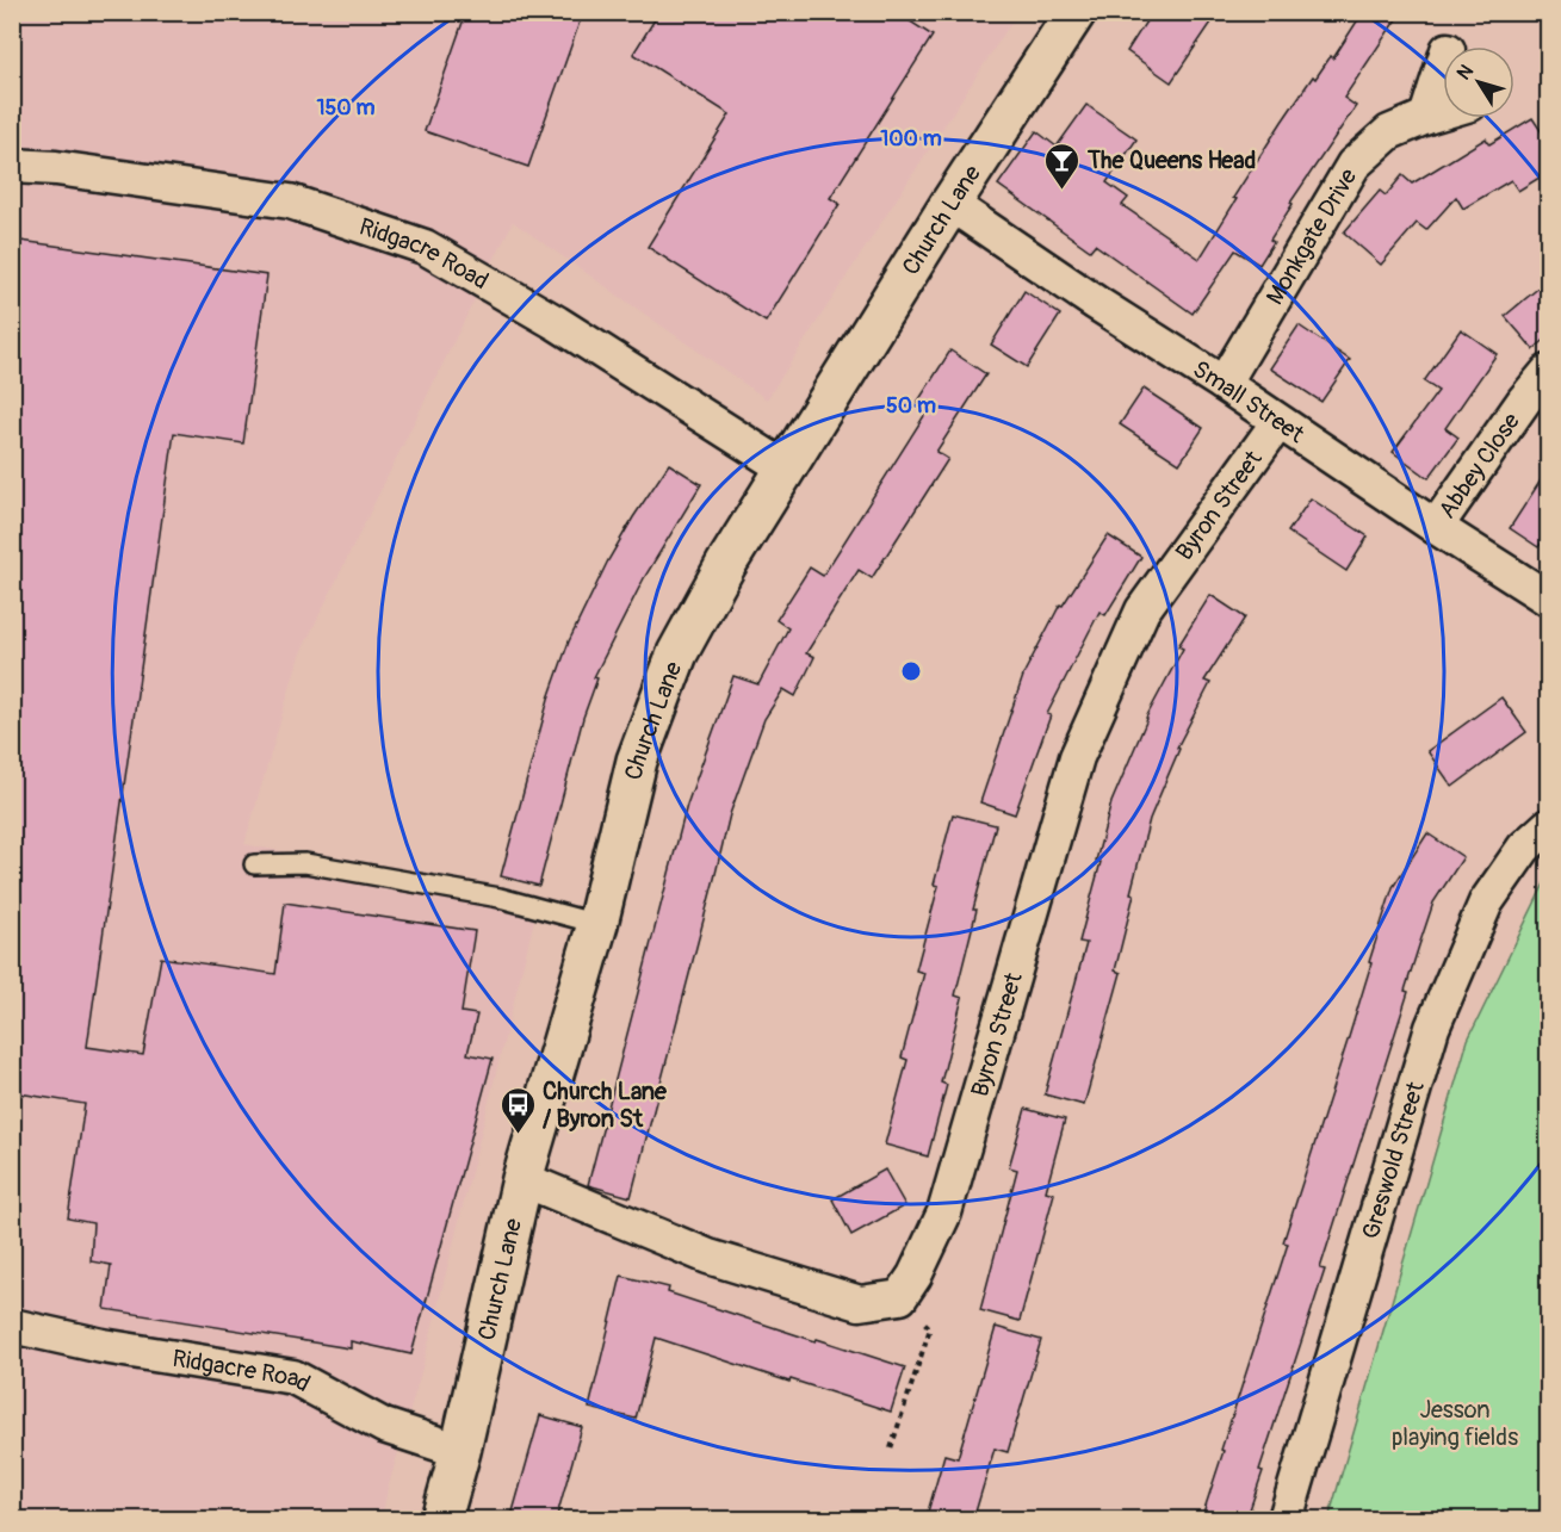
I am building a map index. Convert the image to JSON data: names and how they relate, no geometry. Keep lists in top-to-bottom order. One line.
{"streets":{"main road":["Church Lane"],"street":["Monkgate Drive","Ridgacre Road","Small Street","Abbey Close","Byron Street","Greswold Street"]},"crossings":[["Church Lane","Ridgacre Road"],["Church Lane","Small Street"],["Monkgate Drive","Small Street"],["Small Street","Abbey Close"],["Small Street","Byron Street"]],"parks":["Jesson playing fields"],"places":{"bar":["The Queens Head"],"bus stop":["Church Lane / Byron St"]},"north":"top left","rings":["150 m","100 m","50 m"]}
